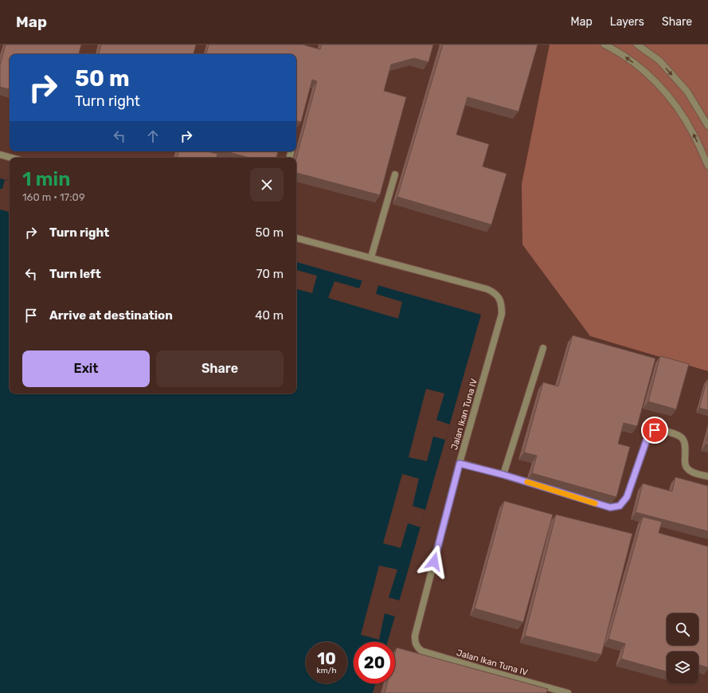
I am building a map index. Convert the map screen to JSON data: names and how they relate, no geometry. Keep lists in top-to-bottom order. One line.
{"streets":{"lane":["Jalan Ikan Tuna IV"]},"page":{"header":"Map","nav":["Map","Layers","Share"],"turn":["50 m","Turn right"],"heading":["1 min","160 m · 17:09"],"list":[{"name":"Turn right","value":"50 m"},{"name":"Turn left","value":"70 m"},{"name":"Arrive at destination","value":"40 m"}],"buttons":["Exit","Share"],"speed":"10 km/h","limit":"20"}}
